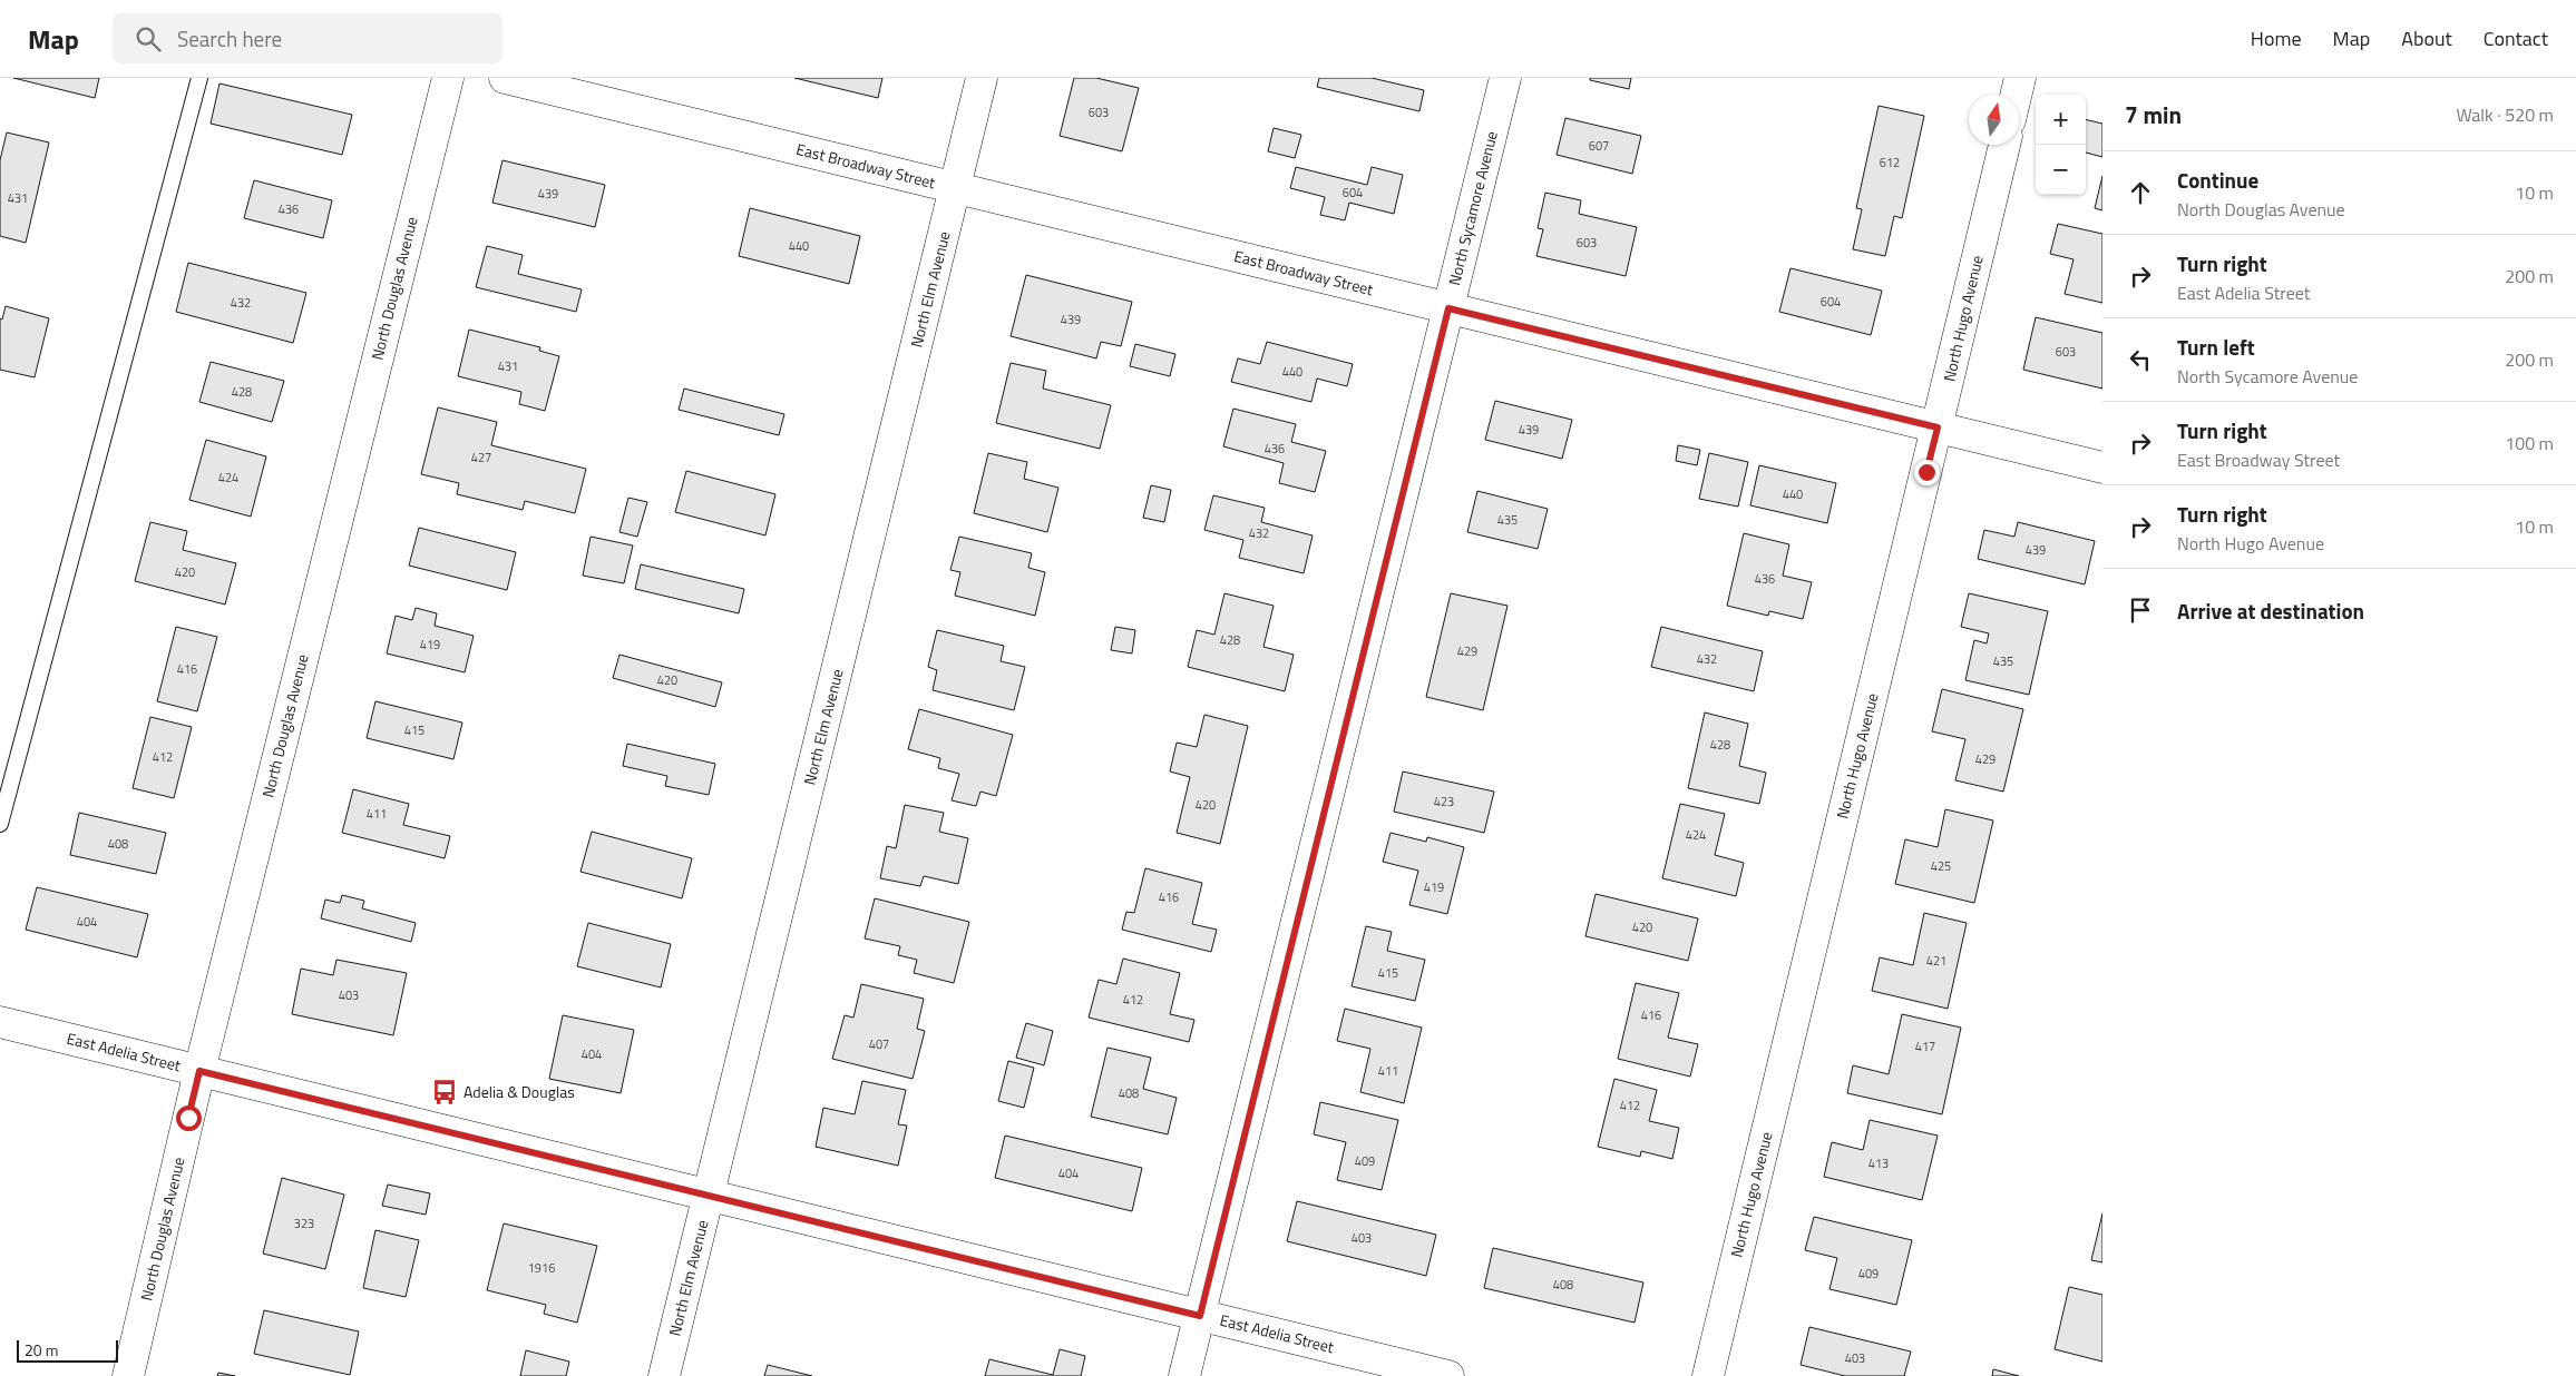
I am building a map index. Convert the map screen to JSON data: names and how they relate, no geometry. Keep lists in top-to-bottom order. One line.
{"streets":{"street":["East Broadway Street","North Sycamore Avenue","North Douglas Avenue","North Elm Avenue","North Hugo Avenue","East Adelia Street"]},"crossings":[["East Broadway Street","North Sycamore Avenue"],["East Broadway Street","North Elm Avenue"],["East Broadway Street","North Hugo Avenue"],["North Sycamore Avenue","East Adelia Street"],["North Douglas Avenue","East Adelia Street"],["North Elm Avenue","East Adelia Street"]],"places":{"bus stop":["Adelia & Douglas"]},"house_numbers":["603","607","612","604","439","431","436","603","440","604","432","439","603","431","440","428","439","436","427","424","440","435","432","439","420","436","428","419","429","432","435","416","420","415","428","412","429","423","420","411","424","408","425","419","416","404","420","421","415","403","412","416","407","417","404","411","408","412","409","413","404","323","403","1916","409","408","403"],"scale_bar":"20 m","north":"top","page":{"header":"Map","search":"Search here","nav":["Home","Map","About","Contact"],"heading":["7 min","Walk · 520 m"],"map_buttons":["+","−"],"list":[["Continue","North Douglas Avenue","10 m"],["Turn right","East Adelia Street","200 m"],["Turn left","North Sycamore Avenue","200 m"],["Turn right","East Broadway Street","100 m"],["Turn right","North Hugo Avenue","10 m"],"Arrive at destination"],"scale":"20 m"}}
